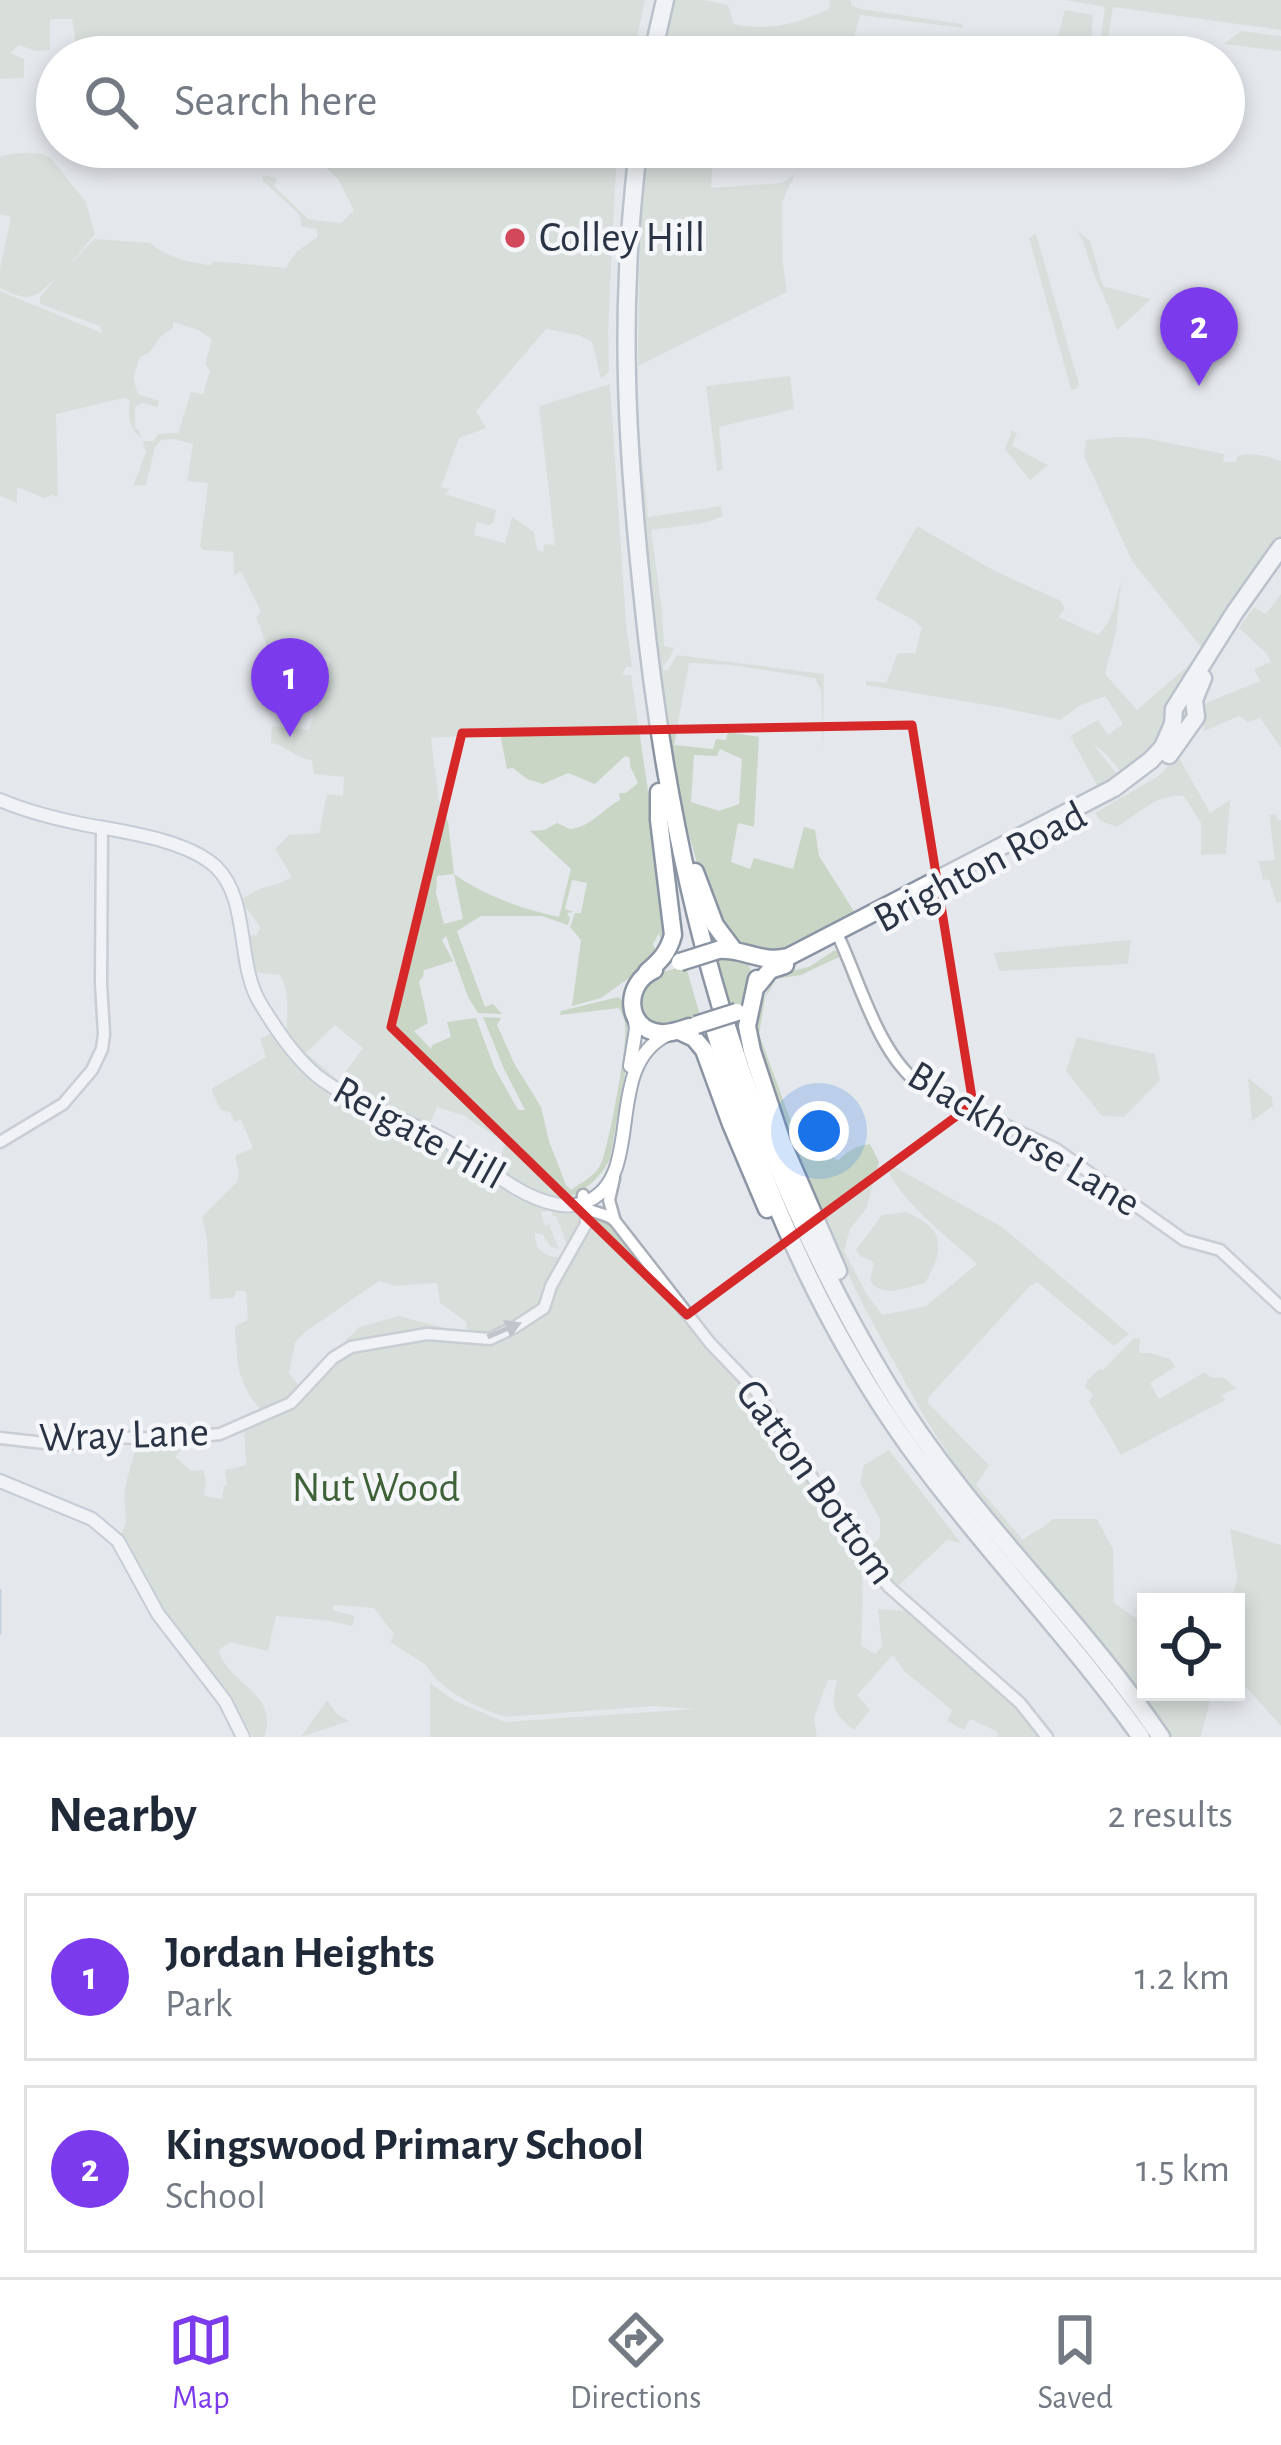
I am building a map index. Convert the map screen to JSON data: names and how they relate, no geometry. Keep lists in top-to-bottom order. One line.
{"streets":{"highway":["Brighton Road"],"main road":["Reigate Hill"],"street":["Blackhorse Lane","Wray Lane","Gatton Bottom"]},"crossings":[["Brighton Road","Blackhorse Lane"],["Reigate Hill","Wray Lane"],["Reigate Hill","Gatton Bottom"],["Wray Lane","Gatton Bottom"]],"one_way":["Wray Lane"],"parks":["Nut Wood"],"places":["Colley Hill"],"page":{"search":"Search here","pins":["2","1"],"heading":["Nearby","2 results"],"list":[{"mark":"1","name":"Jordan Heights","note":"Park","value":"1.2 km"},{"mark":"2","name":"Kingswood Primary School","note":"School","value":"1.5 km"}],"nav":["Map","Directions","Saved"]}}
